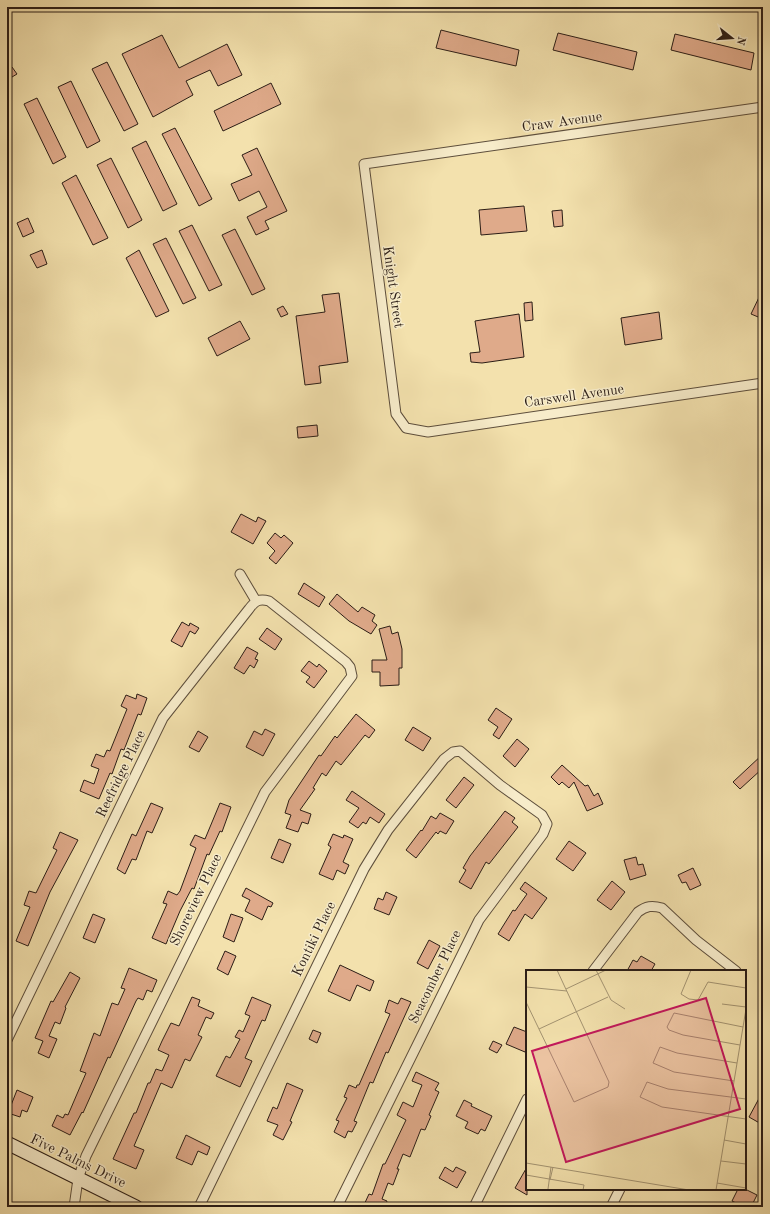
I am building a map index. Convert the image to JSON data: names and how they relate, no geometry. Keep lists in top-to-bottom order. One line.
{"streets":{"street":["Craw Avenue","Knight Street","Carswell Avenue","Reefridge Place","Shoreview Place","Kontiki Place","Seacomber Place","Five Palms Drive"]},"crossings":[["Craw Avenue","Knight Street"],["Knight Street","Carswell Avenue"],["Reefridge Place","Shoreview Place"],["Shoreview Place","Five Palms Drive"],["Kontiki Place","Seacomber Place"]],"north":"right"}
